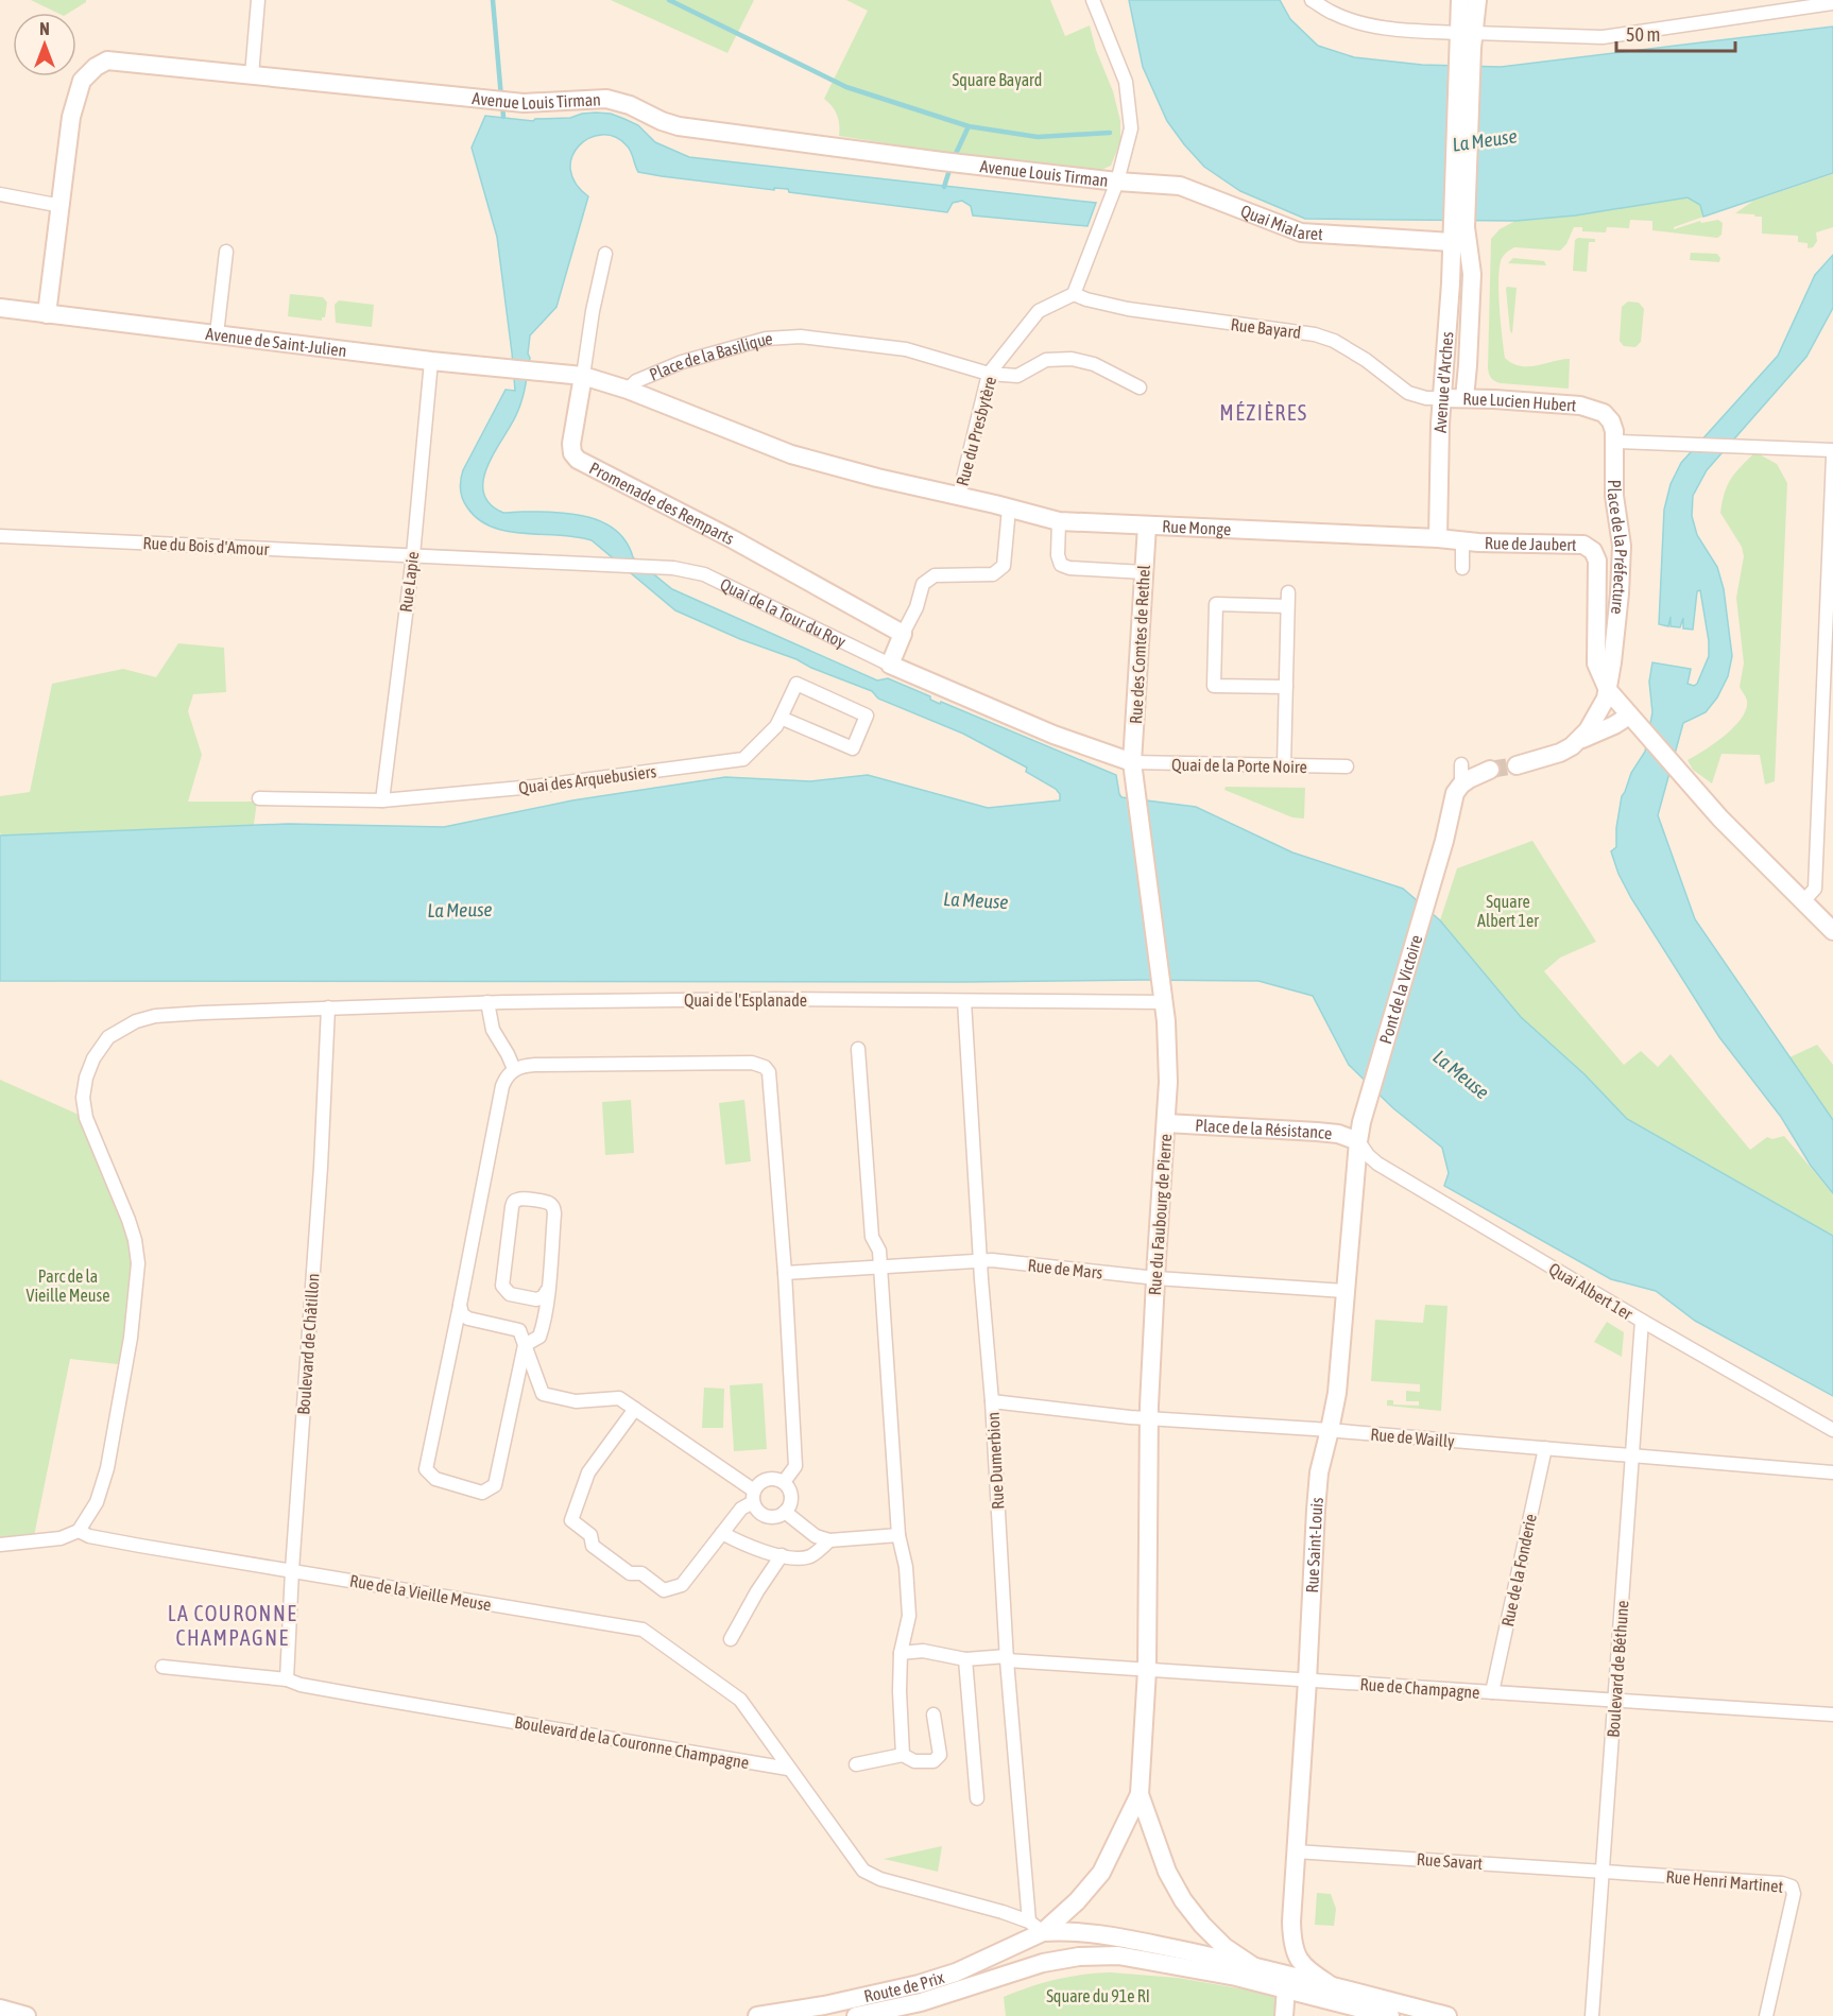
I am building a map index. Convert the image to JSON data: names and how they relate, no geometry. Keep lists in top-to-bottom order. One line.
{"streets":{"main road":["Avenue Louis Tirman","Quai Mialaret","Avenue de Saint-Julien","Place de la Basilique","Avenue d'Arches","Rue Lucien Hubert","Promenade des Remparts","Rue Monge","Rue de Jaubert","Place de la Préfecture","Quai de la Tour du Roy","Rue des Comtes de Rethel","Pont de la Victoire","Place de la Résistance","Rue du Faubourg de Pierre","Rue Saint-Louis","Route de Prix"],"street":["Rue Bayard","Rue du Presbytère","Rue du Bois d'Amour","Rue Lapie","Quai de la Porte Noire","Quai des Arquebusiers","Quai de l'Esplanade","Rue de Mars","Quai Albert 1er","Boulevard de Châtillon","Rue de Wailly","Rue Dumerbion","Rue de la Fonderie","Rue de la Vieille Meuse","Boulevard de Béthune","Rue de Champagne","Boulevard de la Couronne Champagne","Rue Savart","Rue Henri Martinet"]},"crossings":[["Avenue Louis Tirman","Quai Mialaret"],["Avenue Louis Tirman","Avenue de Saint-Julien"],["Quai Mialaret","Avenue d'Arches"],["Rue Bayard","Avenue d'Arches"],["Rue Bayard","Rue Lucien Hubert"],["Rue Bayard","Rue du Presbytère"],["Avenue de Saint-Julien","Place de la Basilique"],["Avenue de Saint-Julien","Promenade des Remparts"],["Avenue de Saint-Julien","Rue Lapie"],["Place de la Basilique","Rue du Presbytère"],["Place de la Basilique","Rue Monge"],["Avenue d'Arches","Rue Lucien Hubert"],["Avenue d'Arches","Rue Monge"],["Avenue d'Arches","Rue de Jaubert"],["Rue Lucien Hubert","Place de la Préfecture"],["Rue du Presbytère","Rue Monge"],["Rue Monge","Rue de Jaubert"],["Rue Monge","Rue des Comtes de Rethel"],["Rue de Jaubert","Place de la Préfecture"],["Rue du Bois d'Amour","Rue Lapie"],["Rue du Bois d'Amour","Quai de la Tour du Roy"],["Rue Lapie","Quai de la Tour du Roy"],["Rue Lapie","Quai des Arquebusiers"],["Quai de la Tour du Roy","Rue des Comtes de Rethel"],["Quai de la Tour du Roy","Quai de la Porte Noire"],["Quai de la Tour du Roy","Rue du Faubourg de Pierre"],["Rue des Comtes de Rethel","Quai de la Porte Noire"],["Rue des Comtes de Rethel","Rue du Faubourg de Pierre"],["Quai de la Porte Noire","Rue du Faubourg de Pierre"],["Pont de la Victoire","Rue Saint-Louis"],["Quai de l'Esplanade","Rue du Faubourg de Pierre"],["Quai de l'Esplanade","Boulevard de Châtillon"],["Quai de l'Esplanade","Rue Dumerbion"],["Quai de l'Esplanade","Rue de la Vieille Meuse"],["Place de la Résistance","Rue du Faubourg de Pierre"],["Place de la Résistance","Quai Albert 1er"],["Place de la Résistance","Rue Saint-Louis"],["Rue du Faubourg de Pierre","Rue de Mars"],["Rue du Faubourg de Pierre","Rue de Wailly"],["Rue du Faubourg de Pierre","Rue de Champagne"],["Rue du Faubourg de Pierre","Route de Prix"],["Rue de Mars","Rue Dumerbion"],["Rue de Mars","Rue Saint-Louis"],["Quai Albert 1er","Rue Saint-Louis"],["Quai Albert 1er","Boulevard de Béthune"],["Boulevard de Châtillon","Rue de la Vieille Meuse"],["Boulevard de Châtillon","Boulevard de la Couronne Champagne"],["Rue de Wailly","Rue Dumerbion"],["Rue de Wailly","Rue Saint-Louis"],["Rue de Wailly","Rue de la Fonderie"],["Rue de Wailly","Boulevard de Béthune"],["Rue Dumerbion","Rue de Champagne"],["Rue Dumerbion","Route de Prix"],["Rue Saint-Louis","Rue de Champagne"],["Rue Saint-Louis","Rue Savart"],["Rue Saint-Louis","Route de Prix"],["Rue de la Fonderie","Rue de Champagne"],["Rue de la Vieille Meuse","Boulevard de la Couronne Champagne"],["Boulevard de Béthune","Rue de Champagne"],["Boulevard de Béthune","Rue Savart"],["Boulevard de Béthune","Rue Henri Martinet"],["Rue Savart","Rue Henri Martinet"]],"districts":["MÉZIÈRES","LA COURONNE CHAMPAGNE"],"water":["La Meuse"],"parks":["Square Bayard","Square Albert 1er","Parc de la Vieille Meuse","Square du 91e RI"],"scale_bar":"50 m","north":"top"}
